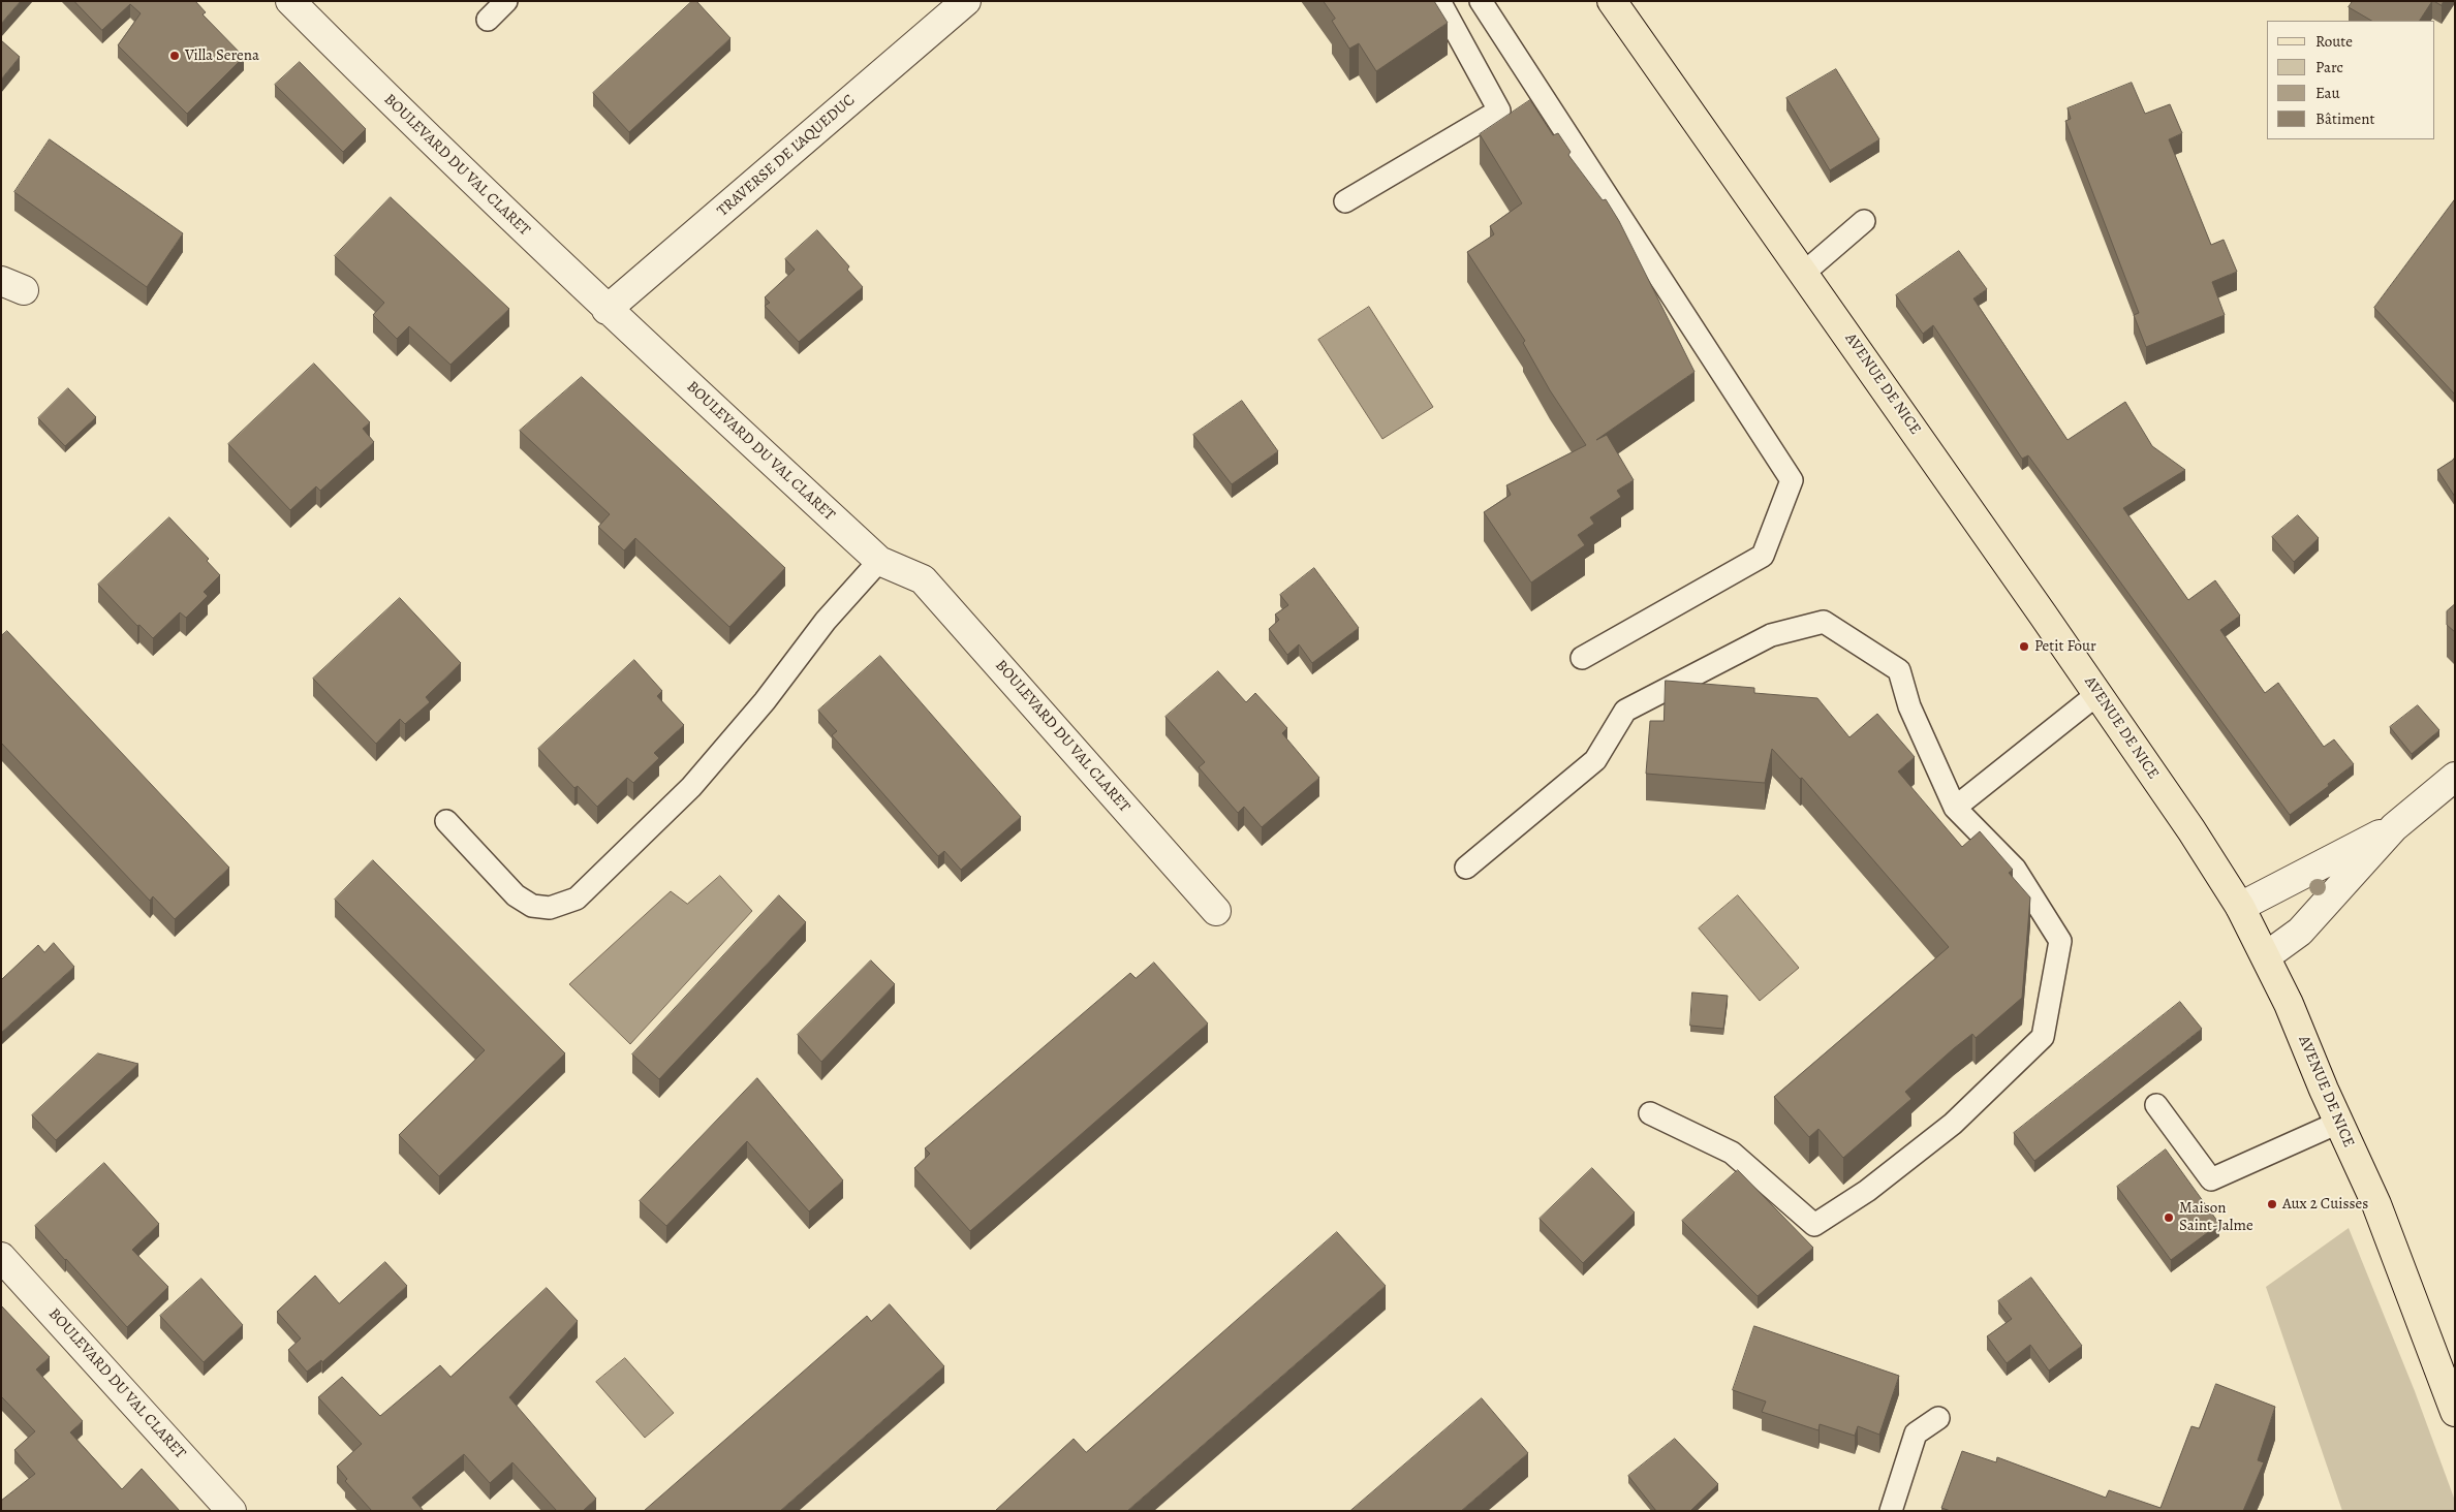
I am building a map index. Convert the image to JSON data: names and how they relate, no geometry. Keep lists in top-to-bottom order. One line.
{"streets":{"main road":["AVENUE DE NICE"],"street":["TRAVERSE DE L'AQUEDUC","BOULEVARD DU VAL CLARET"]},"crossings":[["TRAVERSE DE L'AQUEDUC","BOULEVARD DU VAL CLARET"]],"places":["Villa Serena","Petit Four","Aux 2 Cuisses","Maison Saint-Jalme"],"legend":["Route","Parc","Eau","Bâtiment"]}
